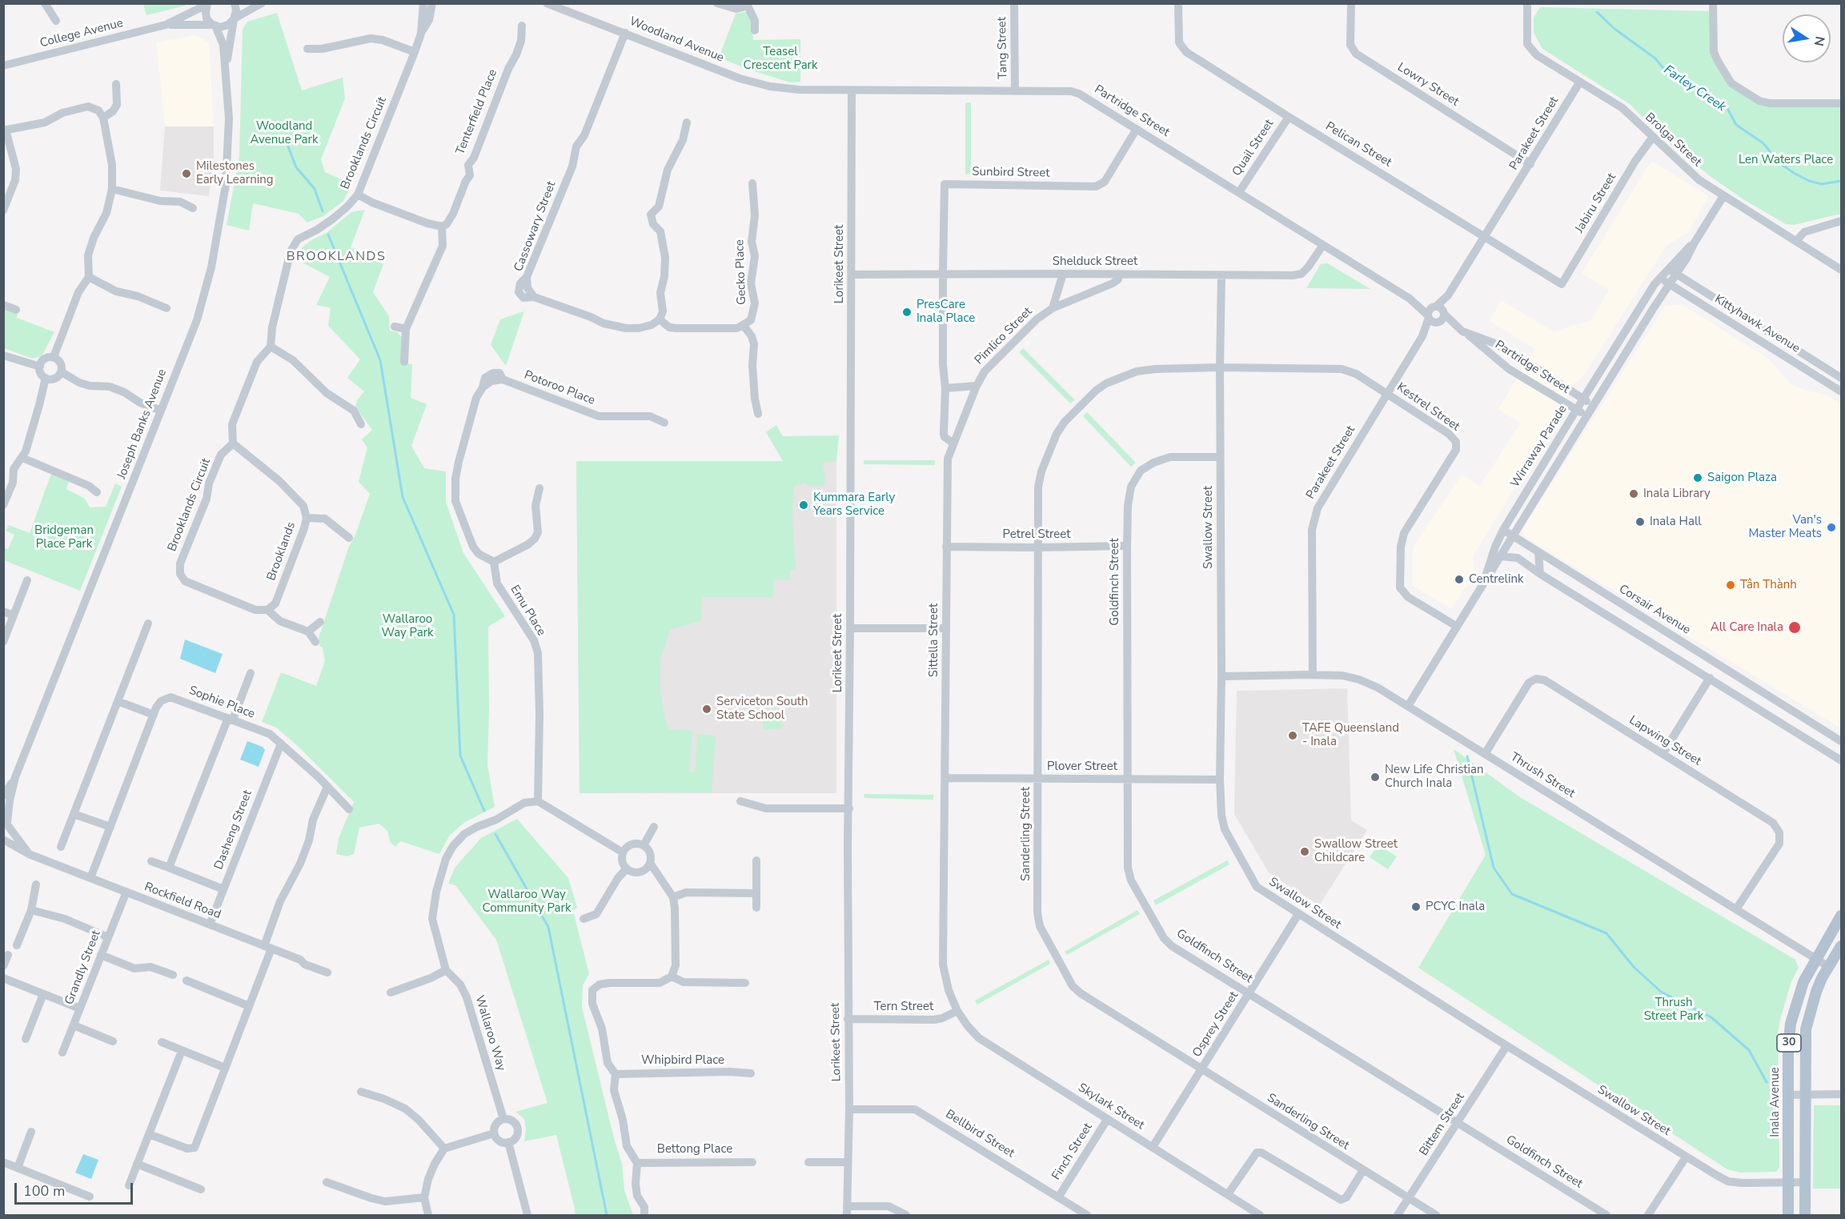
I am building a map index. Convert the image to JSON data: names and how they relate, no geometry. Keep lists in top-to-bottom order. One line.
{"streets":{"main road":["30","Inala Avenue"],"street":["College Avenue","Woodland Avenue","Tang Street","Lowry Street","Partridge Street","Tenterfield Place","Parakeet Street","Brolga Street","Brooklands Circuit","Pelican Street","Quail Street","Sunbird Street","Jabiru Street","Cassowary Street","Shelduck Street","Lorikeet Street","Gecko Place","Kittyhawk Avenue","Pimlico Street","Potoroo Place","Kestrel Street","Joseph Banks Avenue","Wirraway Parade","Swallow Street","Petrel Street","Brooklands","Goldfinch Street","Corsair Avenue","Emu Place","Sittella Street","Sophie Place","Lapwing Street","Plover Street","Thrush Street","Dasheng Street","Sanderling Street","Rockfield Road","Grandly Street","Tern Street","Osprey Street","Wallaroo Way","Whipbird Place","Skylark Street","Bittem Street","Bellbird Street","Bettong Place","Finch Street"]},"crossings":[["College Avenue","Joseph Banks Avenue"],["Woodland Avenue","Partridge Street"],["Woodland Avenue","Cassowary Street"],["Tang Street","Partridge Street"],["Lowry Street","Parakeet Street"],["Partridge Street","Parakeet Street"],["Partridge Street","Quail Street"],["Partridge Street","Sunbird Street"],["Partridge Street","Shelduck Street"],["Partridge Street","Lorikeet Street"],["Partridge Street","Wirraway Parade"],["Parakeet Street","Brolga Street"],["Parakeet Street","Pelican Street"],["Parakeet Street","Kestrel Street"],["Parakeet Street","Thrush Street"],["Brolga Street","Jabiru Street"],["Brolga Street","Wirraway Parade"],["Brooklands Circuit","Brooklands"],["Pelican Street","Quail Street"],["Pelican Street","Jabiru Street"],["Sunbird Street","Shelduck Street"],["Shelduck Street","Lorikeet Street"],["Shelduck Street","Pimlico Street"],["Shelduck Street","Swallow Street"],["Lorikeet Street","Tern Street"],["Lorikeet Street","Bellbird Street"],["Kittyhawk Avenue","Wirraway Parade"],["Pimlico Street","Sittella Street"],["Potoroo Place","Emu Place"],["Kestrel Street","Wirraway Parade"],["Kestrel Street","Swallow Street"],["Kestrel Street","Sanderling Street"],["Joseph Banks Avenue","Rockfield Road"],["Wirraway Parade","Corsair Avenue"],["Wirraway Parade","Thrush Street"],["Swallow Street","Goldfinch Street"],["Swallow Street","Plover Street"],["Swallow Street","Thrush Street"],["Swallow Street","Sanderling Street"],["Swallow Street","Osprey Street"],["Swallow Street","30"],["Swallow Street","Inala Avenue"],["Swallow Street","Bittem Street"],["Petrel Street","Goldfinch Street"],["Petrel Street","Sittella Street"],["Petrel Street","Sanderling Street"],["Goldfinch Street","Plover Street"],["Goldfinch Street","Osprey Street"],["Goldfinch Street","Bittem Street"],["Emu Place","Wallaroo Way"],["Sittella Street","Plover Street"],["Sittella Street","Tern Street"],["Sittella Street","Skylark Street"],["Sophie Place","Dasheng Street"],["Sophie Place","Rockfield Road"],["Lapwing Street","Thrush Street"],["Plover Street","Sanderling Street"],["Thrush Street","30"],["Thrush Street","Inala Avenue"],["Dasheng Street","Rockfield Road"],["Sanderling Street","Osprey Street"],["Sanderling Street","Bittem Street"],["Rockfield Road","Grandly Street"],["Tern Street","Skylark Street"],["Osprey Street","Skylark Street"],["Skylark Street","Finch Street"],["Bellbird Street","Finch Street"]],"districts":["BROOKLANDS"],"water":["Farley Creek"],"parks":["Teasel Crescent Park","Woodland Avenue Park","Len Waters Place","Bridgeman Place Park","Wallaroo Way Park","Wallaroo Way Community Park","Thrush Street Park"],"places":["Milestones Early Learning","PresCare Inala Place","Saigon Plaza","Inala Library","Kummara Early Years Service","Inala Hall","Van's Master Meats","Centrelink","Tân Thành","All Care Inala","Serviceton South State School","TAFE Queensland - Inala","New Life Christian Church Inala","Swallow Street Childcare","PCYC Inala"],"scale_bar":"100 m","north":"right"}
